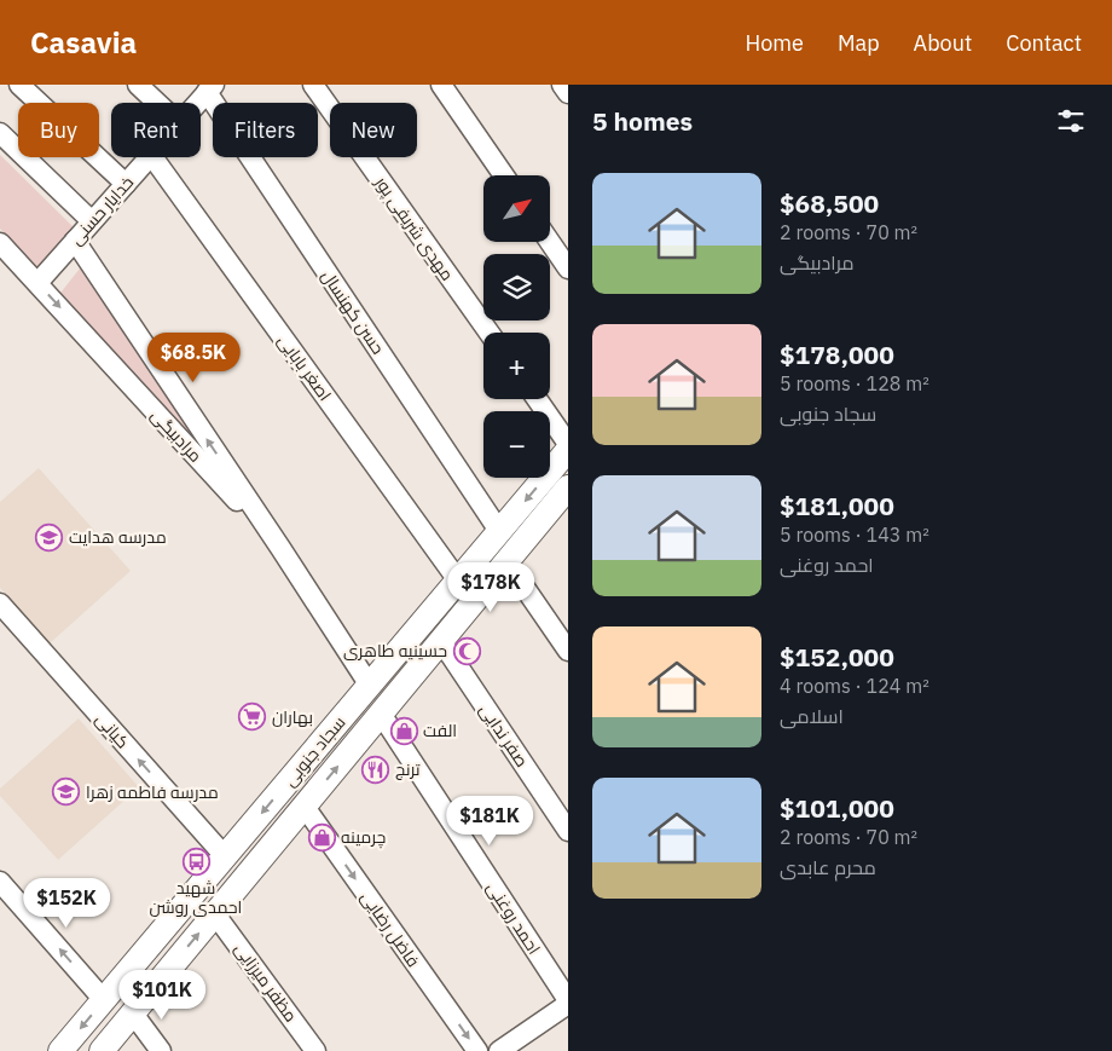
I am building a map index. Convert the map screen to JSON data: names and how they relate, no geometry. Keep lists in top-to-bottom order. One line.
{"streets":{"main road":["سجاد جنوبی"],"street":["خدایار حسنی","مهدی شریفی پور","حسن کهنسال","اصغر بابایی","مرادبیگی","کیانی","صفر ندایی","احمد روغنی","فاضل رضایی","مظفر میرزایی"]},"crossings":[["خدایار حسنی","حسن کهنسال"],["خدایار حسنی","مرادبیگی"],["حسن کهنسال","سجاد جنوبی"],["اصغر بابایی","سجاد جنوبی"],["مرادبیگی","سجاد جنوبی"],["کیانی","سجاد جنوبی"],["صفر ندایی","سجاد جنوبی"],["سجاد جنوبی","احمد روغنی"],["سجاد جنوبی","فاضل رضایی"],["سجاد جنوبی","مظفر میرزایی"]],"one_way":["کیانی","فاضل رضایی"],"places":{"school or university":["مدرسه هدایت","مدرسه فاطمه زهرا"],"mosque":["حسینیه طاهری"],"supermarket":["بهاران"],"shop":["الفت","چرمینه"],"restaurant":["ترنج"],"bus stop":["شهید احمدی روشن"]},"north":"top right","page":{"header":"Casavia","nav":["Home","Map","About","Contact"],"heading":"5 homes","chip":["Buy","Rent","Filters","New"],"list":[{"name":"$68,500","note":"2 rooms · 70 m² · مرادبیگی"},{"name":"$178,000","note":"5 rooms · 128 m² · سجاد جنوبی"},{"name":"$181,000","note":"5 rooms · 143 m² · احمد روغنی"},{"name":"$152,000","note":"4 rooms · 124 m² · اسلامی"},{"name":"$101,000","note":"2 rooms · 70 m² · محرم عابدی"}],"map_buttons":["+","−"],"price":["$68.5K","$178K","$181K","$152K","$101K"]}}
